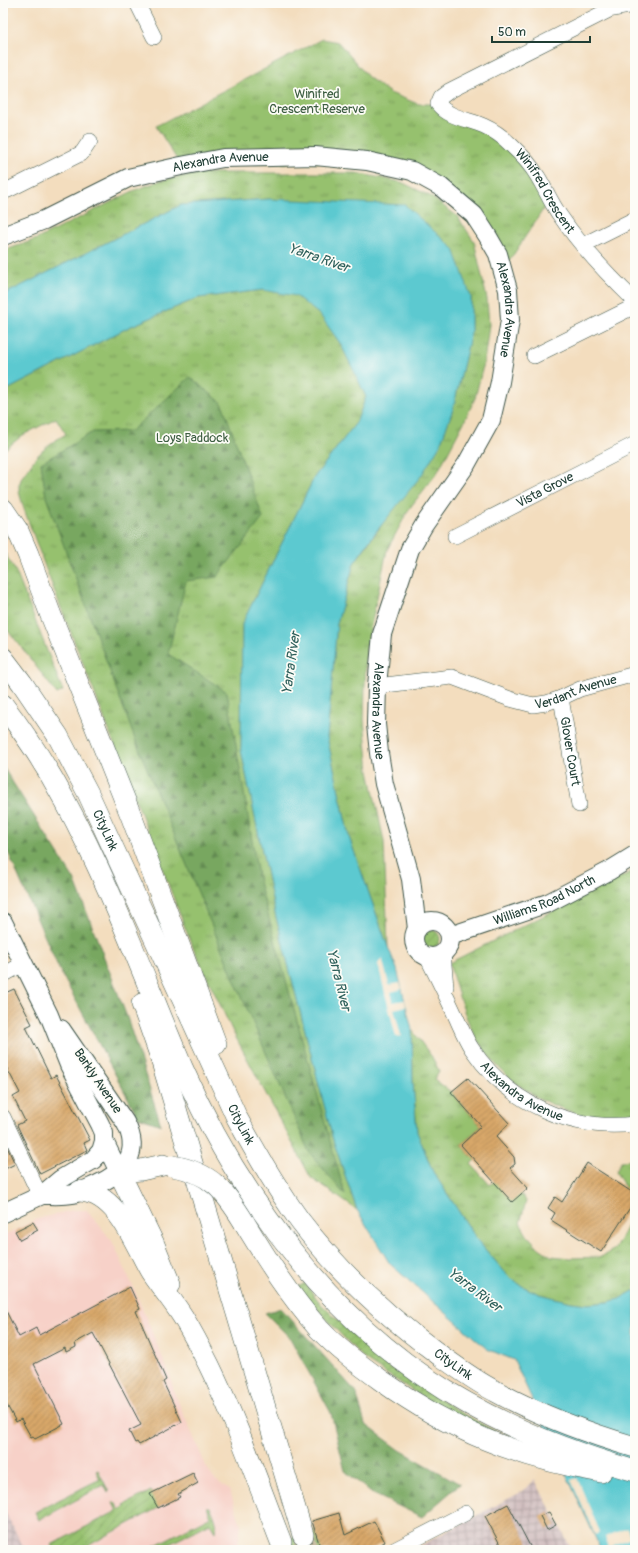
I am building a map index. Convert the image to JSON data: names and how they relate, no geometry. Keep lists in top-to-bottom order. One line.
{"streets":{"highway":["CityLink"],"main road":["Alexandra Avenue","Williams Road North","Barkly Avenue"],"street":["Winifred Crescent","Vista Grove","Verdant Avenue","Glover Court"]},"crossings":[["Alexandra Avenue","Verdant Avenue"],["Alexandra Avenue","Williams Road North"],["Verdant Avenue","Glover Court"]],"water":["Yarra River"],"parks":["Winifred Crescent Reserve","Loys Paddock"],"scale_bar":"50 m"}
